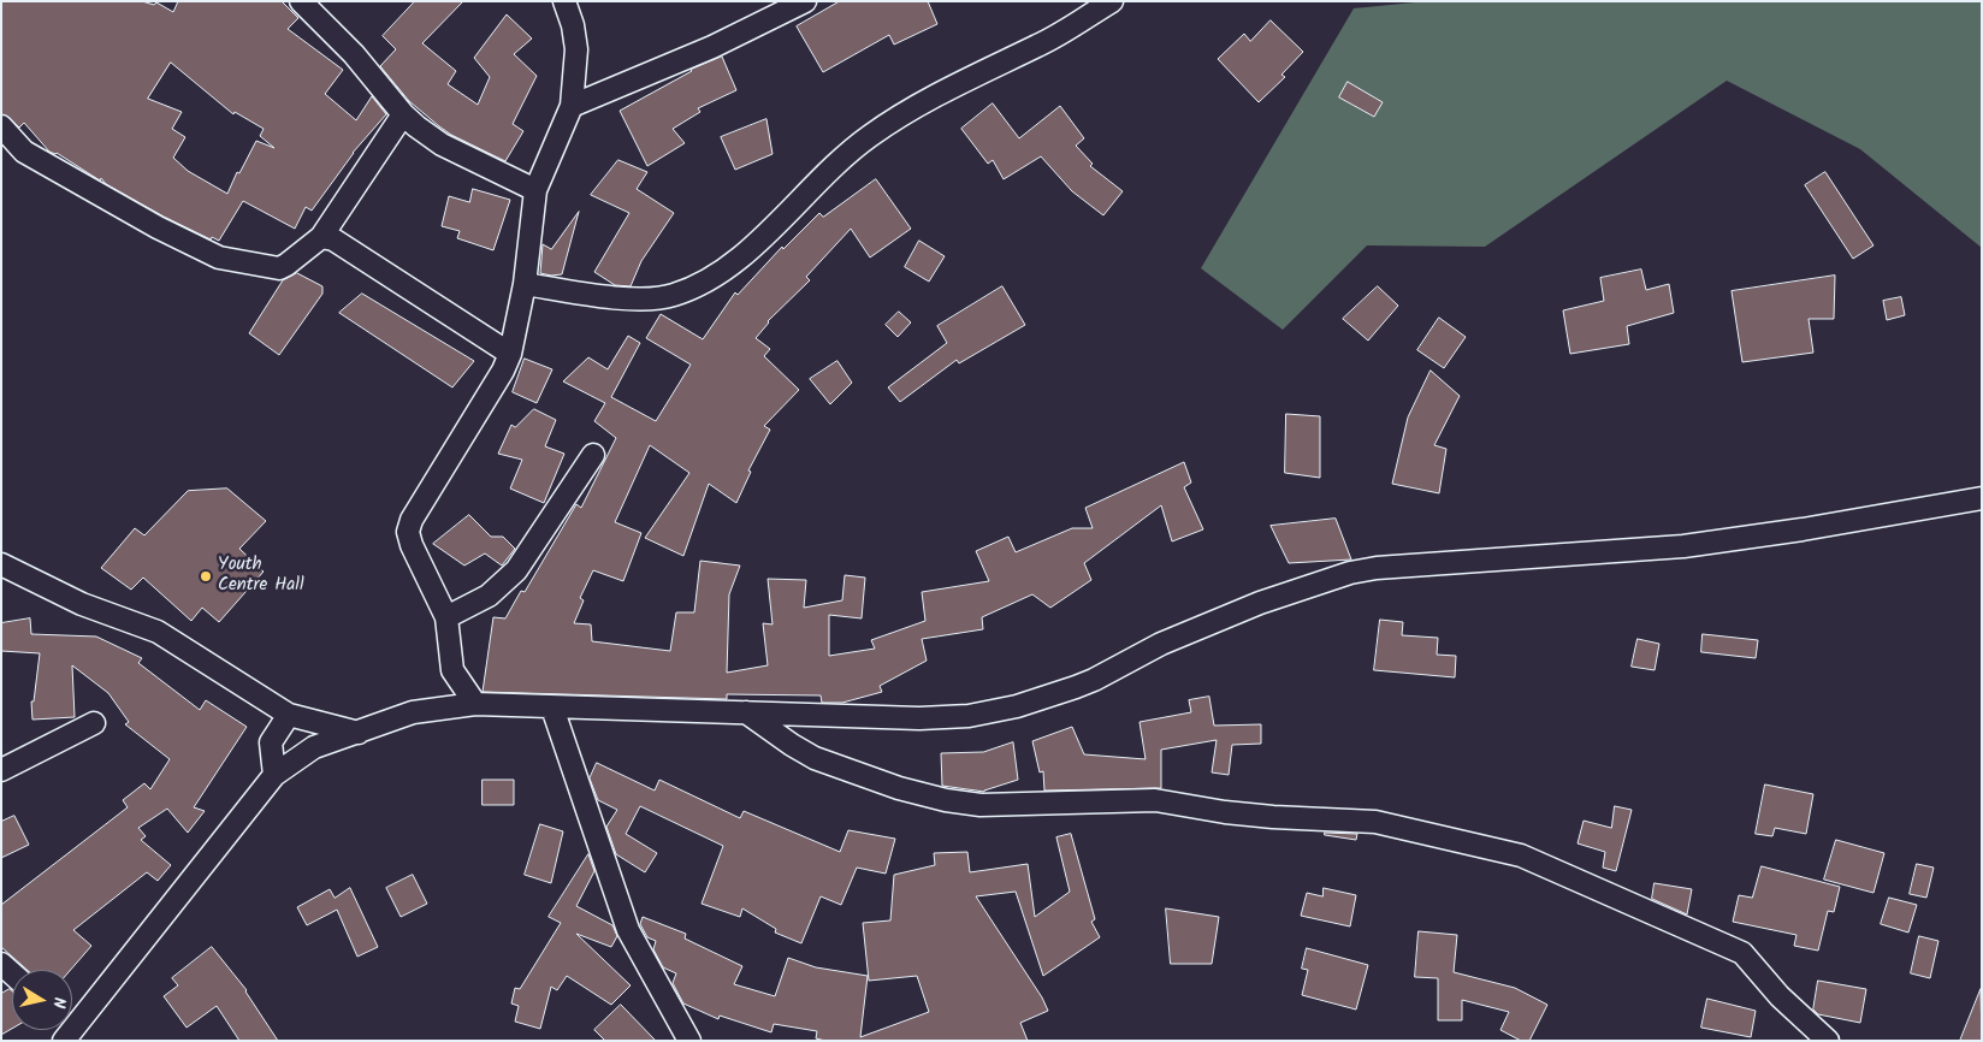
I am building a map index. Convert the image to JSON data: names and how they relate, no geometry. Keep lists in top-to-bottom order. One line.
{"places":["Youth Centre Hall"],"north":"right"}
